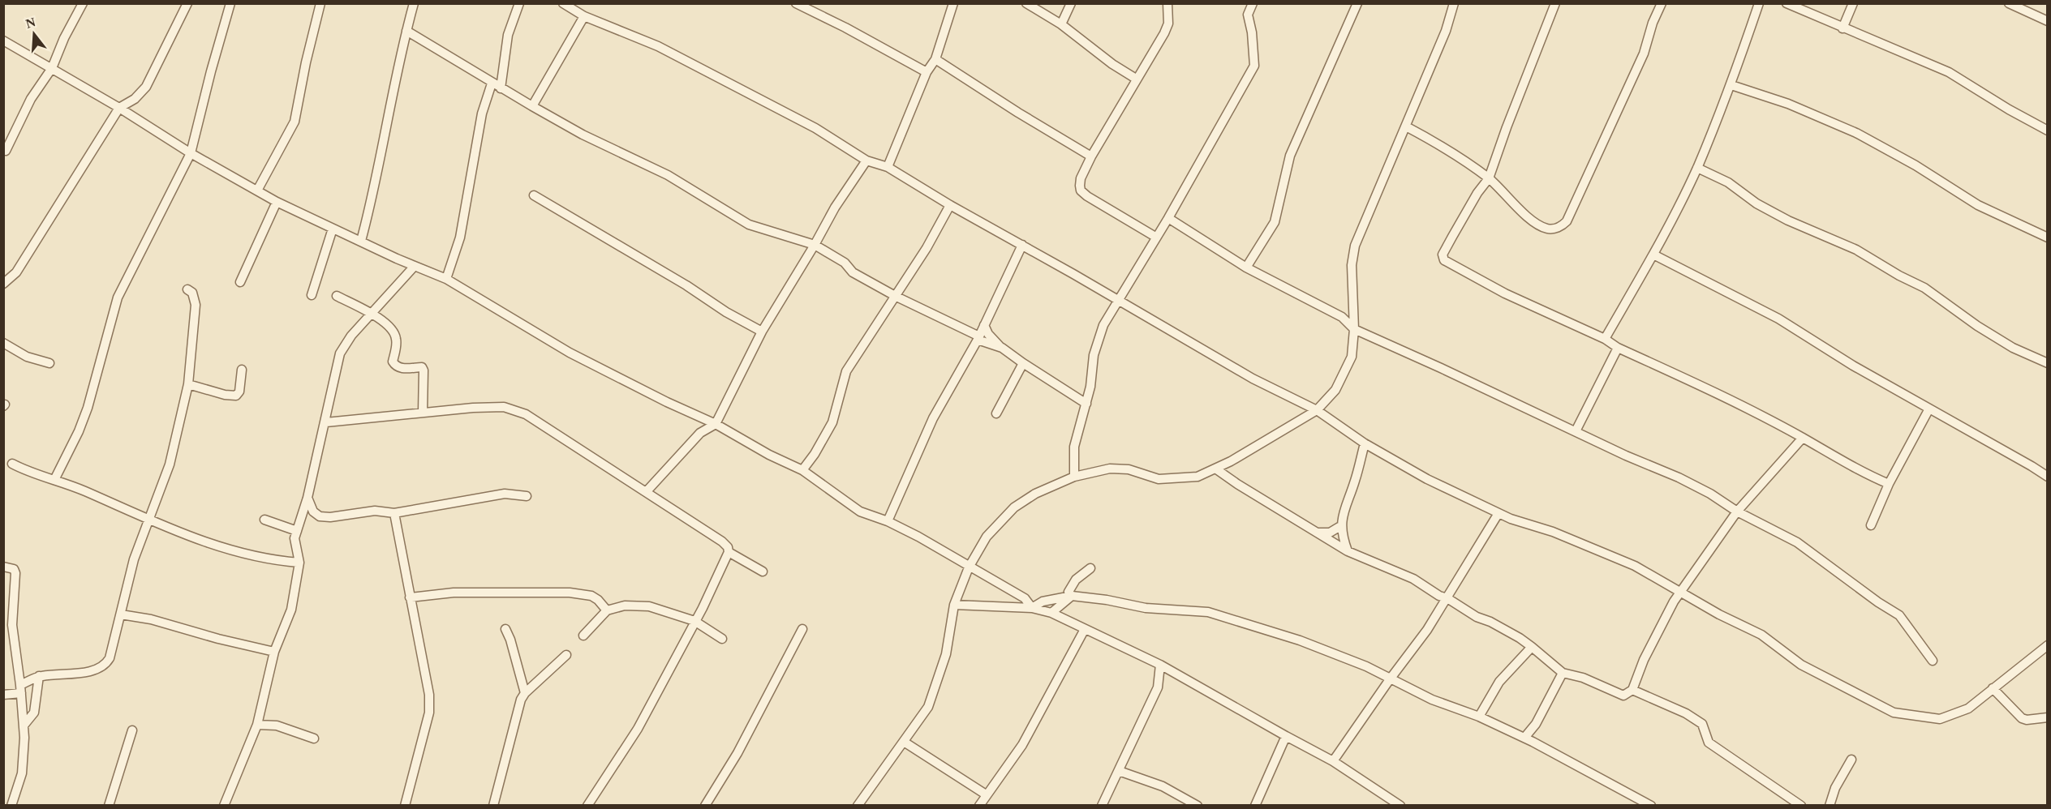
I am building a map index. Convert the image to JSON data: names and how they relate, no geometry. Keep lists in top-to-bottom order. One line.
{"north":"top"}
